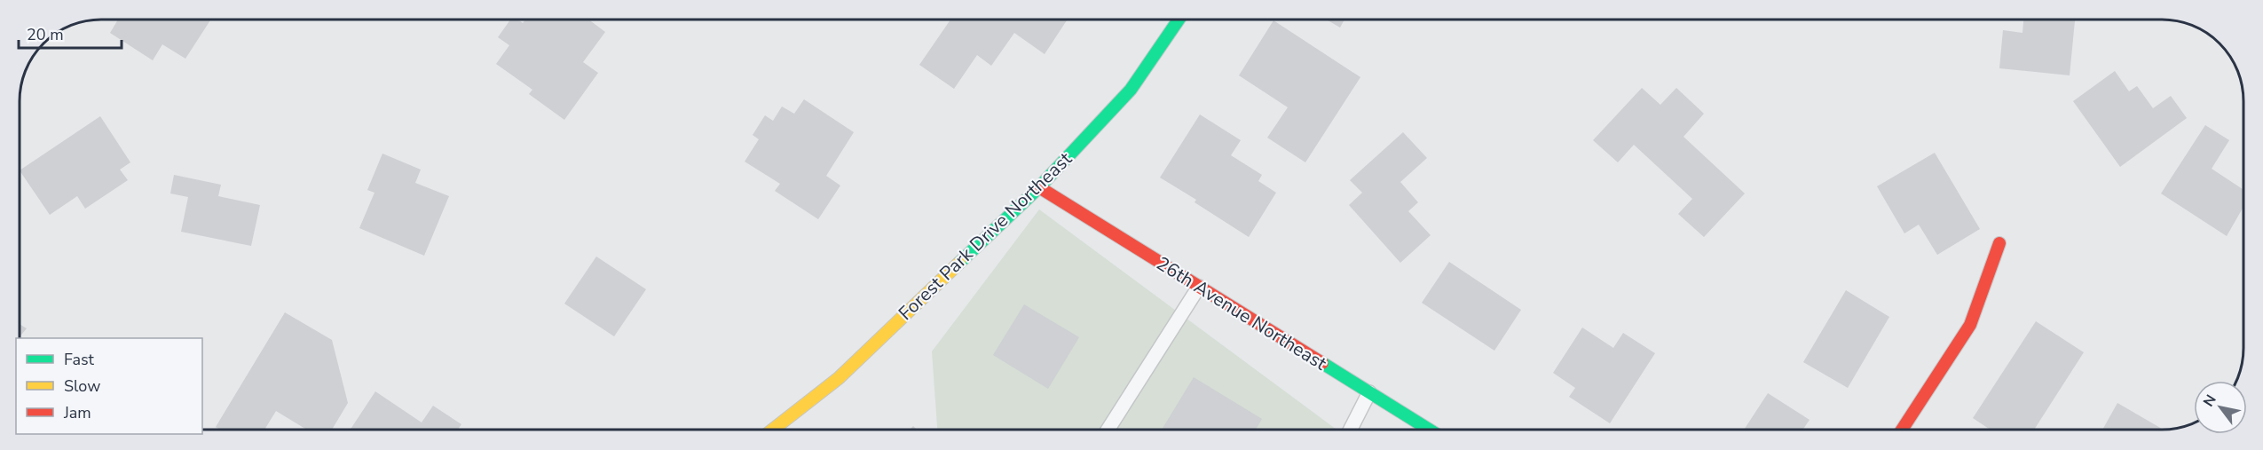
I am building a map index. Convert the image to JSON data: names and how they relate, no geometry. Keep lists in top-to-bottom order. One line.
{"streets":{"street":["Forest Park Drive Northeast","26th Avenue Northeast"]},"crossings":[["Forest Park Drive Northeast","26th Avenue Northeast"]],"legend":["Fast","Slow","Jam"],"scale_bar":"20 m","north":"top left"}
